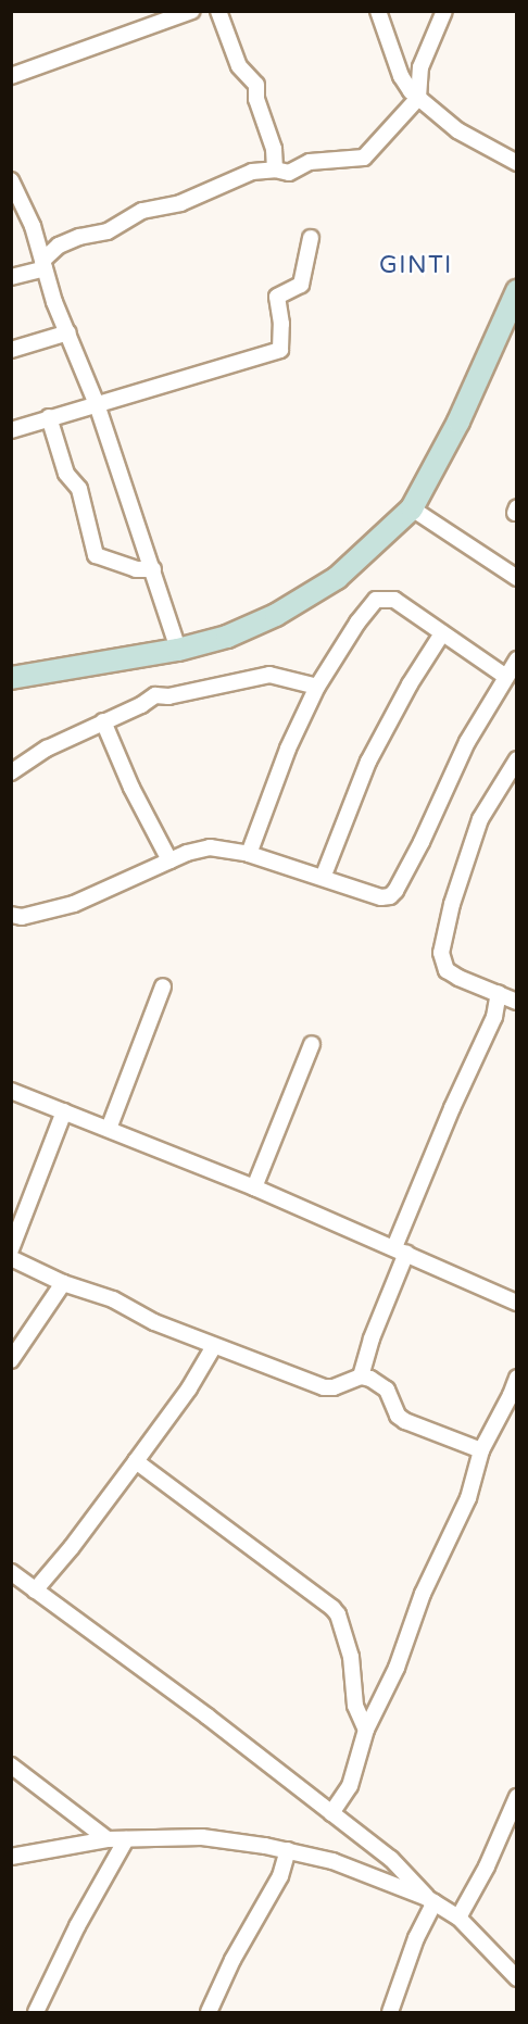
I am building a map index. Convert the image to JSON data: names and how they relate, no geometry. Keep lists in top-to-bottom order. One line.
{"districts":["GINTI"]}
